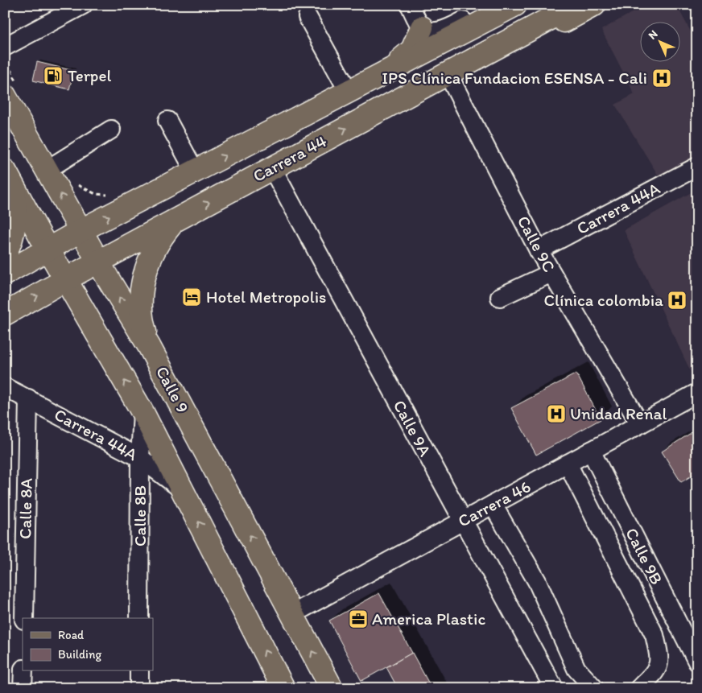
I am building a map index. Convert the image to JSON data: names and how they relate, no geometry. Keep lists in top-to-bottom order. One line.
{"streets":{"main road":["Carrera 44","Calle 9"],"street":["Carrera 44A","Calle 9C","Calle 9A","Carrera 46","Calle 8A","Calle 8B","Calle 9B"]},"crossings":[["Carrera 44","Calle 9C"],["Carrera 44","Calle 9"],["Carrera 44","Calle 9A"],["Carrera 44A","Calle 9C"],["Carrera 44A","Calle 8A"],["Carrera 44A","Calle 8B"],["Calle 9C","Carrera 46"],["Calle 9","Carrera 46"],["Calle 9A","Carrera 46"],["Carrera 46","Calle 9B"]],"places":{"fuel station":["Terpel"],"hospital":["IPS Clínica Fundacion ESENSA - Cali","Clínica colombia","Unidad Renal"],"hotel":["Hotel Metropolis"],"office":["America Plastic"]},"legend":["Road","Building"],"north":"top left"}
